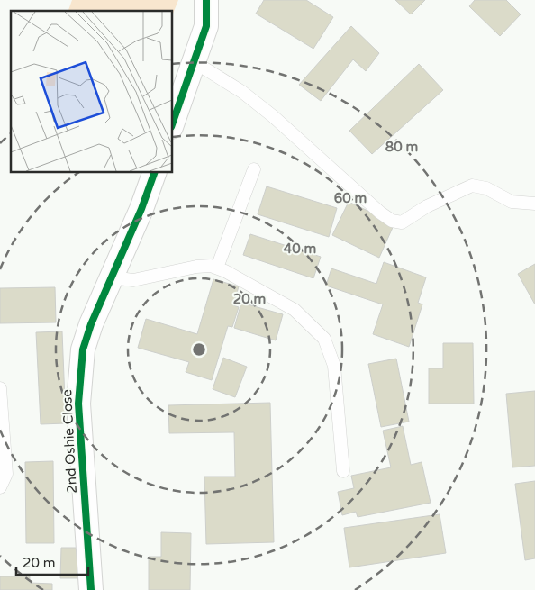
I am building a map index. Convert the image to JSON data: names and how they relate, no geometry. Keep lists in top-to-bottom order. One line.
{"streets":{"street":["2nd Oshie Close"]},"scale_bar":"20 m","rings":["80 m","60 m","40 m","20 m"]}
